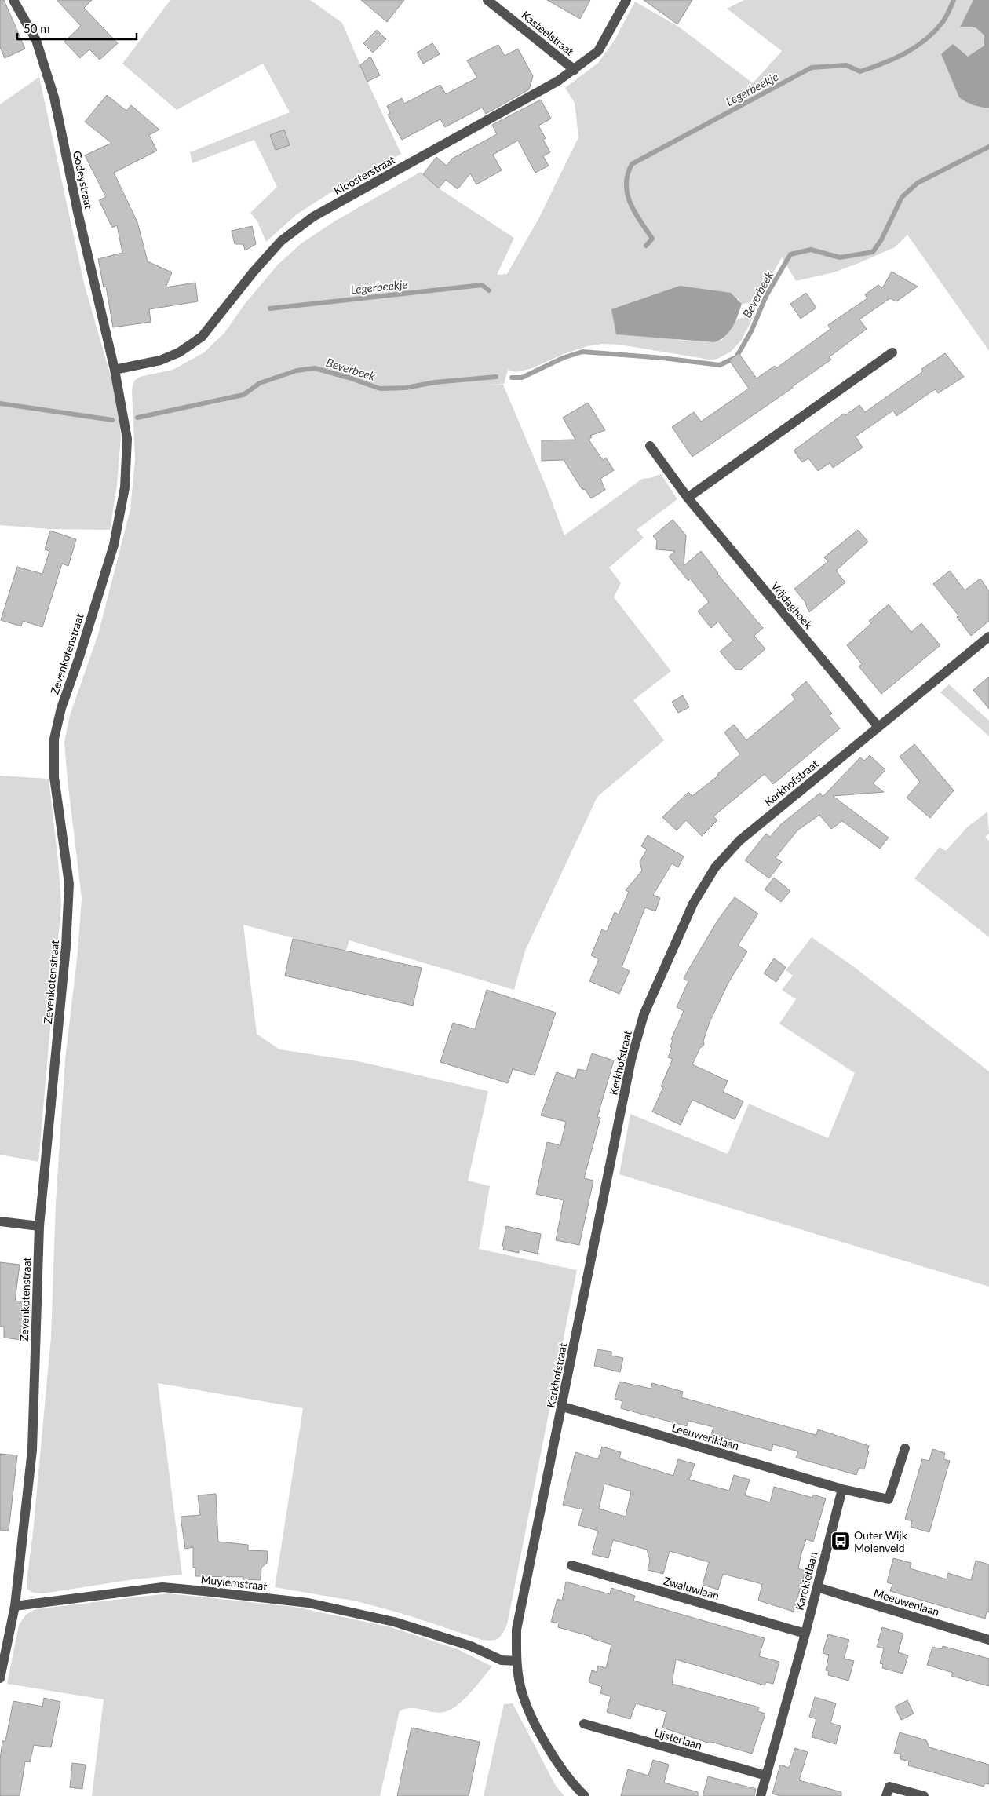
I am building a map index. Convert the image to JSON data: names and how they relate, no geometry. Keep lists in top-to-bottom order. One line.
{"streets":{"street":["Kasteelstraat","Kloosterstraat","Godeystraat","Vrijdaghoek","Zevenkotenstraat","Kerkhofstraat","Leeuweriklaan","Karekietlaan","Muylemstraat","Zwaluwlaan","Meeuwenlaan","Lijsterlaan"]},"crossings":[["Kasteelstraat","Kloosterstraat"],["Kloosterstraat","Godeystraat"],["Kloosterstraat","Zevenkotenstraat"],["Godeystraat","Zevenkotenstraat"],["Vrijdaghoek","Kerkhofstraat"],["Zevenkotenstraat","Muylemstraat"],["Kerkhofstraat","Leeuweriklaan"],["Kerkhofstraat","Muylemstraat"],["Leeuweriklaan","Karekietlaan"],["Karekietlaan","Zwaluwlaan"],["Karekietlaan","Meeuwenlaan"],["Karekietlaan","Lijsterlaan"]],"water":["Legerbeekje","Beverbeek"],"places":{"bus stop":["Outer Wijk Molenveld"]},"scale_bar":"50 m"}
